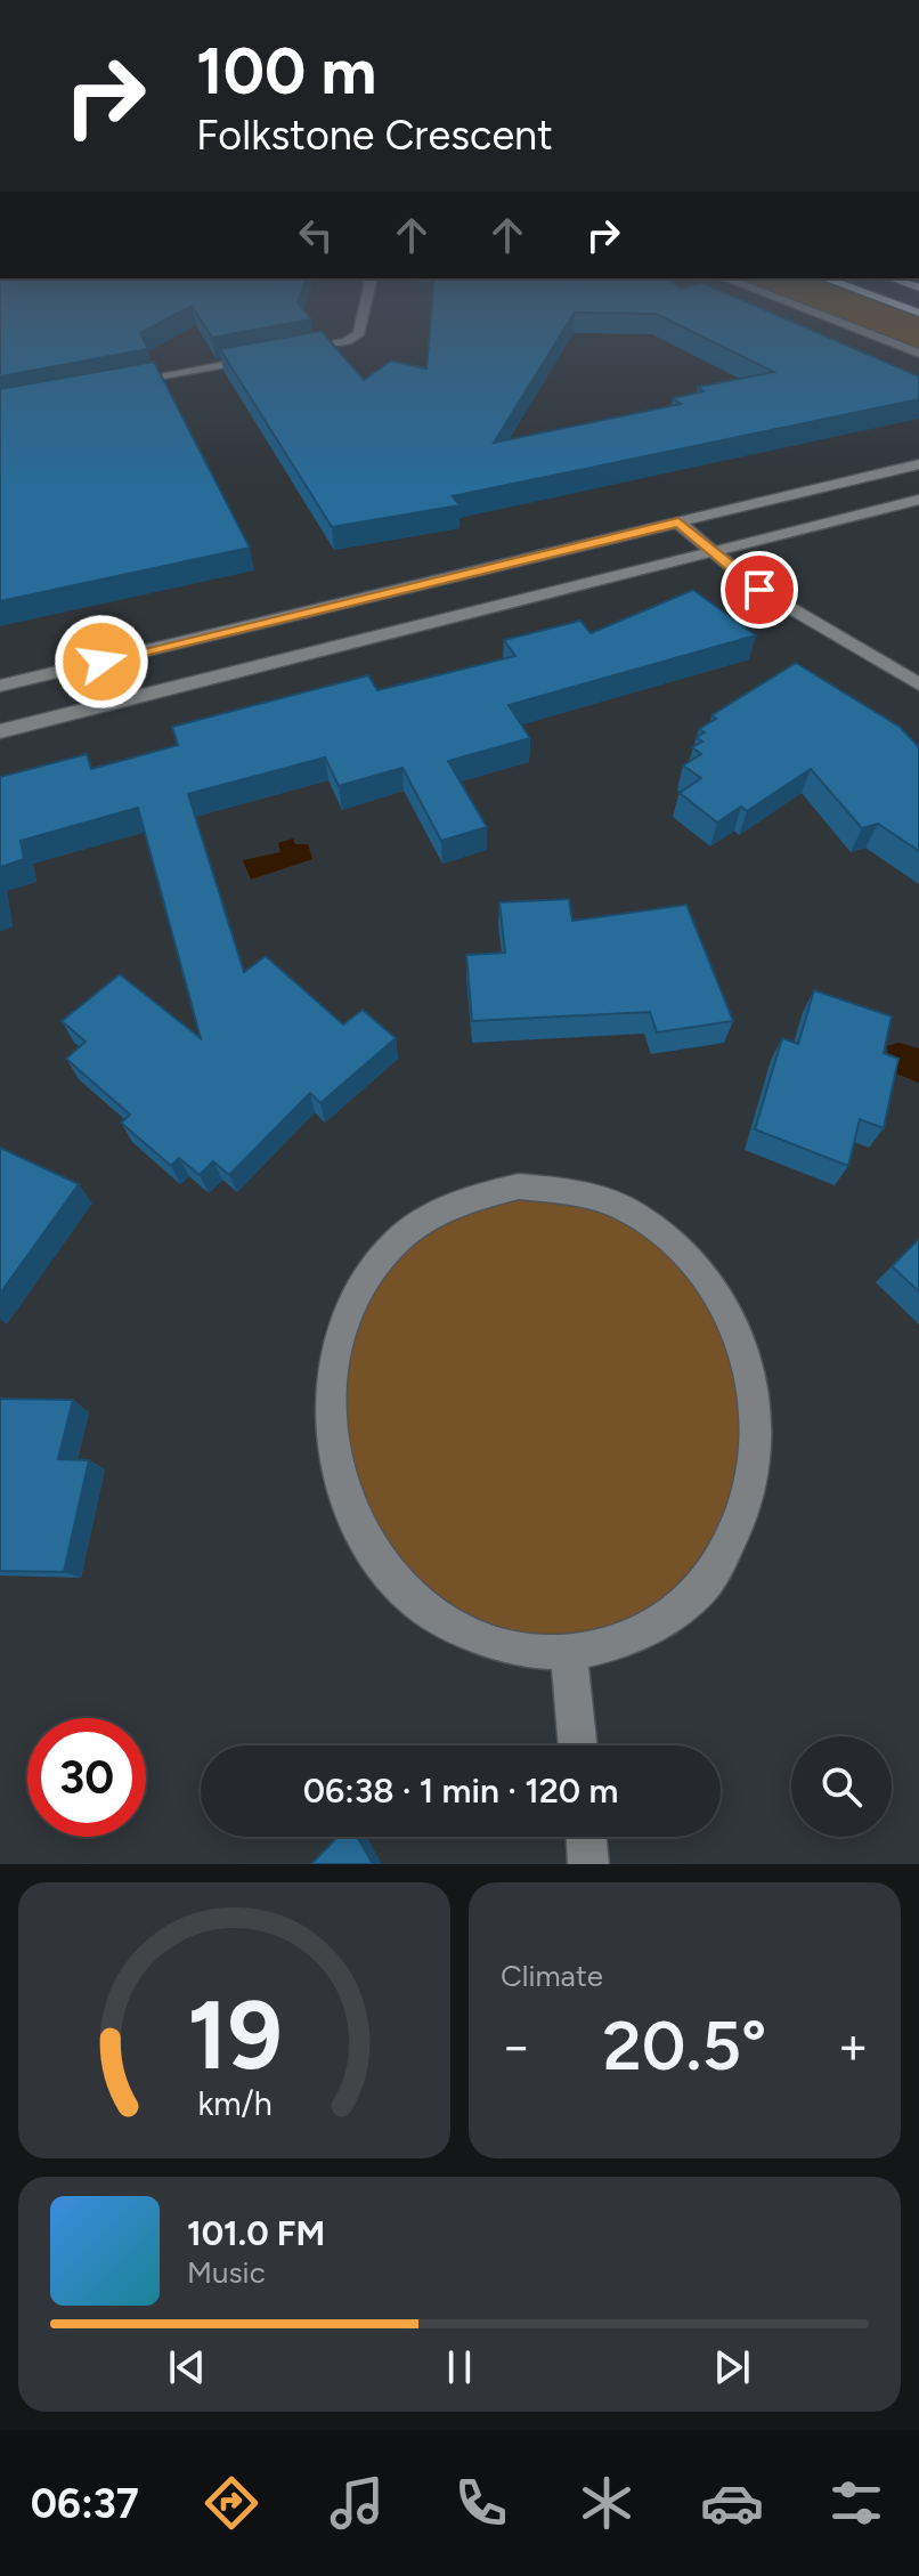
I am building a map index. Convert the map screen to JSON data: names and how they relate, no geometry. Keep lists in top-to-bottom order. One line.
{"page":{"turn":["100 m","Folkstone Crescent"],"limit":"30","trip":"06:38 · 1 min · 120 m","tile":"Climate","heat":["−","20.5°","+"],"song":["101.0 FM","Music"],"tabs":"06:37","gauge":["19","km/h"]}}
